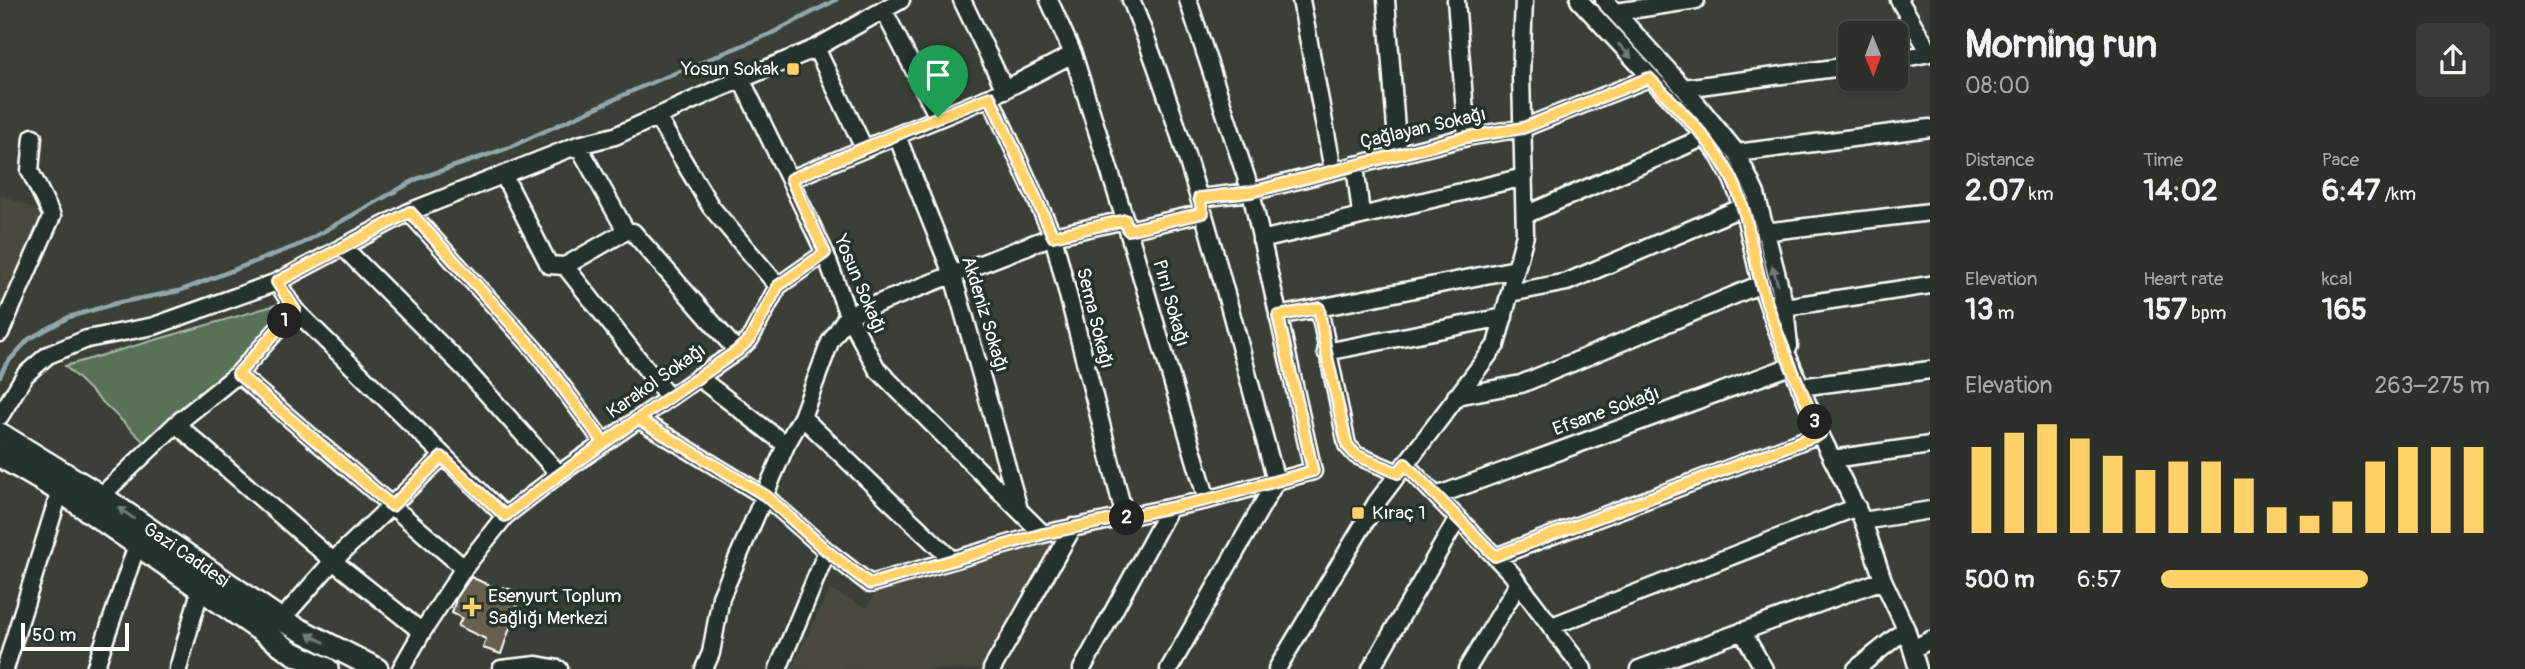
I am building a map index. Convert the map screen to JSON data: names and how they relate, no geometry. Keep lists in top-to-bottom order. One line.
{"streets":{"main road":["Gazi Caddesi"],"street":["Çağlayan Sokağı","Yosun Sokağı","Pırıl Sokağı","Akdeniz Sokağı","Sema Sokağı","Karakol Sokağı","Efsane Sokağı"]},"crossings":[["Çağlayan Sokağı","Yosun Sokağı"],["Çağlayan Sokağı","Pırıl Sokağı"],["Çağlayan Sokağı","Akdeniz Sokağı"],["Çağlayan Sokağı","Sema Sokağı"],["Yosun Sokağı","Akdeniz Sokağı"],["Yosun Sokağı","Karakol Sokağı"]],"places":{"transit":["Yosun Sokak","Kıraç 1"],"health":["Esenyurt Toplum Sağlığı Merkezi"]},"scale_bar":"50 m","north":"bottom","page":{"heading":["Morning run","08:00"],"stats":[["Distance","2.07 km"],["Time","14:02"],["Pace","6:47 /km"],["Elevation","13 m"],["Heart rate","157 bpm"],["kcal","165"]],"pins":["1","3","2"],"chart":["Elevation","263–275 m"],"list":[{"name":"500 m","note":"6:57"}],"scale":"50 m"}}
